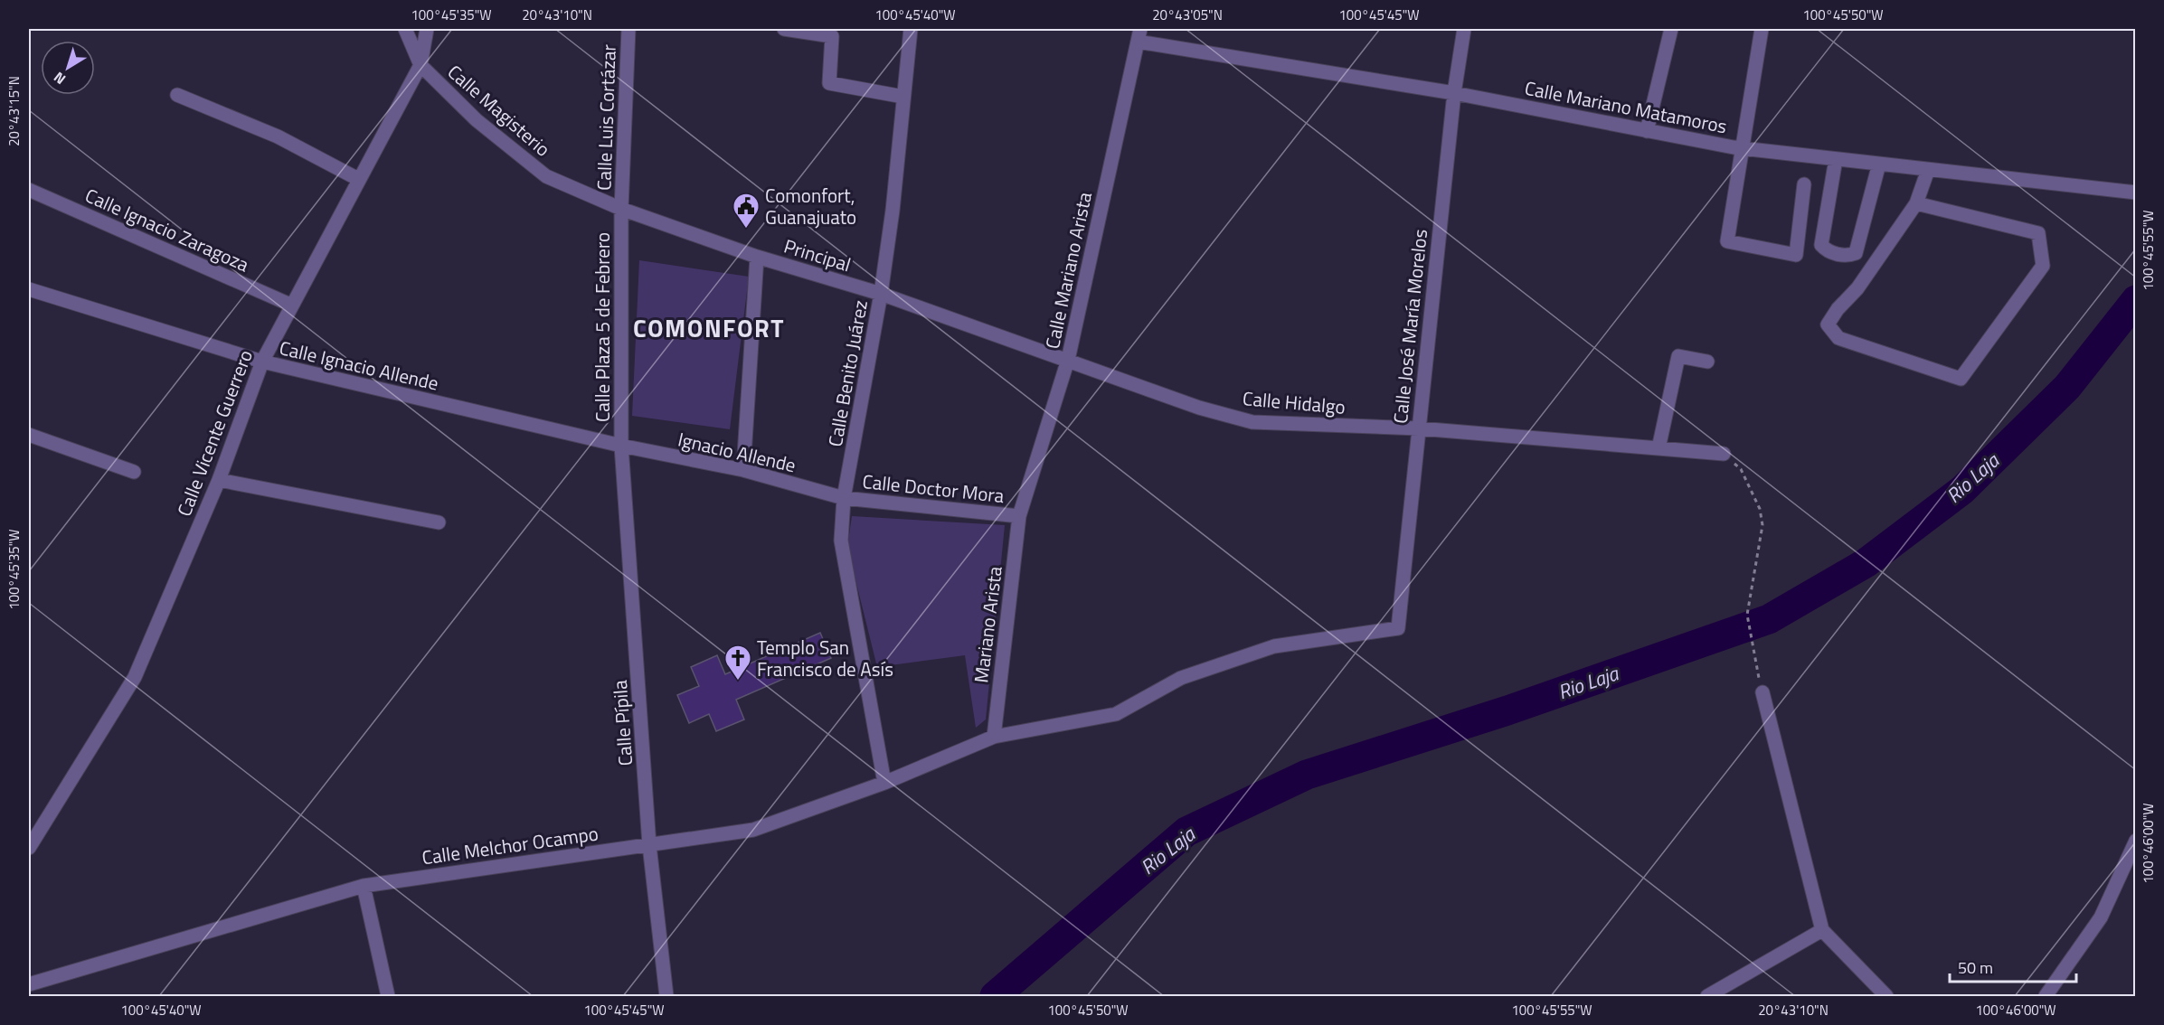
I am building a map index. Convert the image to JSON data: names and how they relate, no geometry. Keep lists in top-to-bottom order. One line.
{"streets":{"street":["Calle Mariano Matamoros","Calle Magisterio","Calle Luis Cortázar","Calle Ignacio Zaragoza","Principal","Calle Mariano Arista","Calle José María Morelos","Calle Plaza 5 de Febrero","Calle Ignacio Allende","Calle Benito Juárez","Calle Hidalgo","Calle Vicente Guerrero","Ignacio Allende","Calle Doctor Mora","Mariano Arista","Calle Pípila","Calle Melchor Ocampo"]},"crossings":[["Calle Mariano Matamoros","Calle Mariano Arista"],["Calle Mariano Matamoros","Calle José María Morelos"],["Calle Magisterio","Calle Luis Cortázar"],["Calle Magisterio","Principal"],["Calle Magisterio","Calle Plaza 5 de Febrero"],["Calle Magisterio","Calle Vicente Guerrero"],["Calle Luis Cortázar","Principal"],["Calle Luis Cortázar","Calle Plaza 5 de Febrero"],["Calle Ignacio Zaragoza","Calle Vicente Guerrero"],["Principal","Calle Plaza 5 de Febrero"],["Principal","Calle Benito Juárez"],["Principal","Calle Hidalgo"],["Calle Mariano Arista","Calle Hidalgo"],["Calle Mariano Arista","Calle Doctor Mora"],["Calle Mariano Arista","Mariano Arista"],["Calle José María Morelos","Calle Hidalgo"],["Calle José María Morelos","Calle Melchor Ocampo"],["Calle Plaza 5 de Febrero","Calle Ignacio Allende"],["Calle Plaza 5 de Febrero","Ignacio Allende"],["Calle Plaza 5 de Febrero","Calle Pípila"],["Calle Ignacio Allende","Calle Vicente Guerrero"],["Calle Ignacio Allende","Ignacio Allende"],["Calle Ignacio Allende","Calle Pípila"],["Calle Benito Juárez","Calle Hidalgo"],["Calle Benito Juárez","Ignacio Allende"],["Calle Benito Juárez","Calle Doctor Mora"],["Calle Benito Juárez","Calle Melchor Ocampo"],["Ignacio Allende","Calle Doctor Mora"],["Ignacio Allende","Calle Pípila"],["Calle Doctor Mora","Mariano Arista"],["Mariano Arista","Calle Melchor Ocampo"],["Calle Pípila","Calle Melchor Ocampo"]],"districts":["COMONFORT"],"water":["Rio Laja"],"places":{"public building":["Comonfort, Guanajuato"],"church":["Templo San Francisco de Asís"]},"scale_bar":"50 m","north":"bottom left","coordinates":["100°45'35\"W","20°43'10\"N","100°45'40\"W","20°43'05\"N","100°45'45\"W","100°45'50\"W","20°43'15\"N","100°45'55\"W","100°46'00\"W"]}
